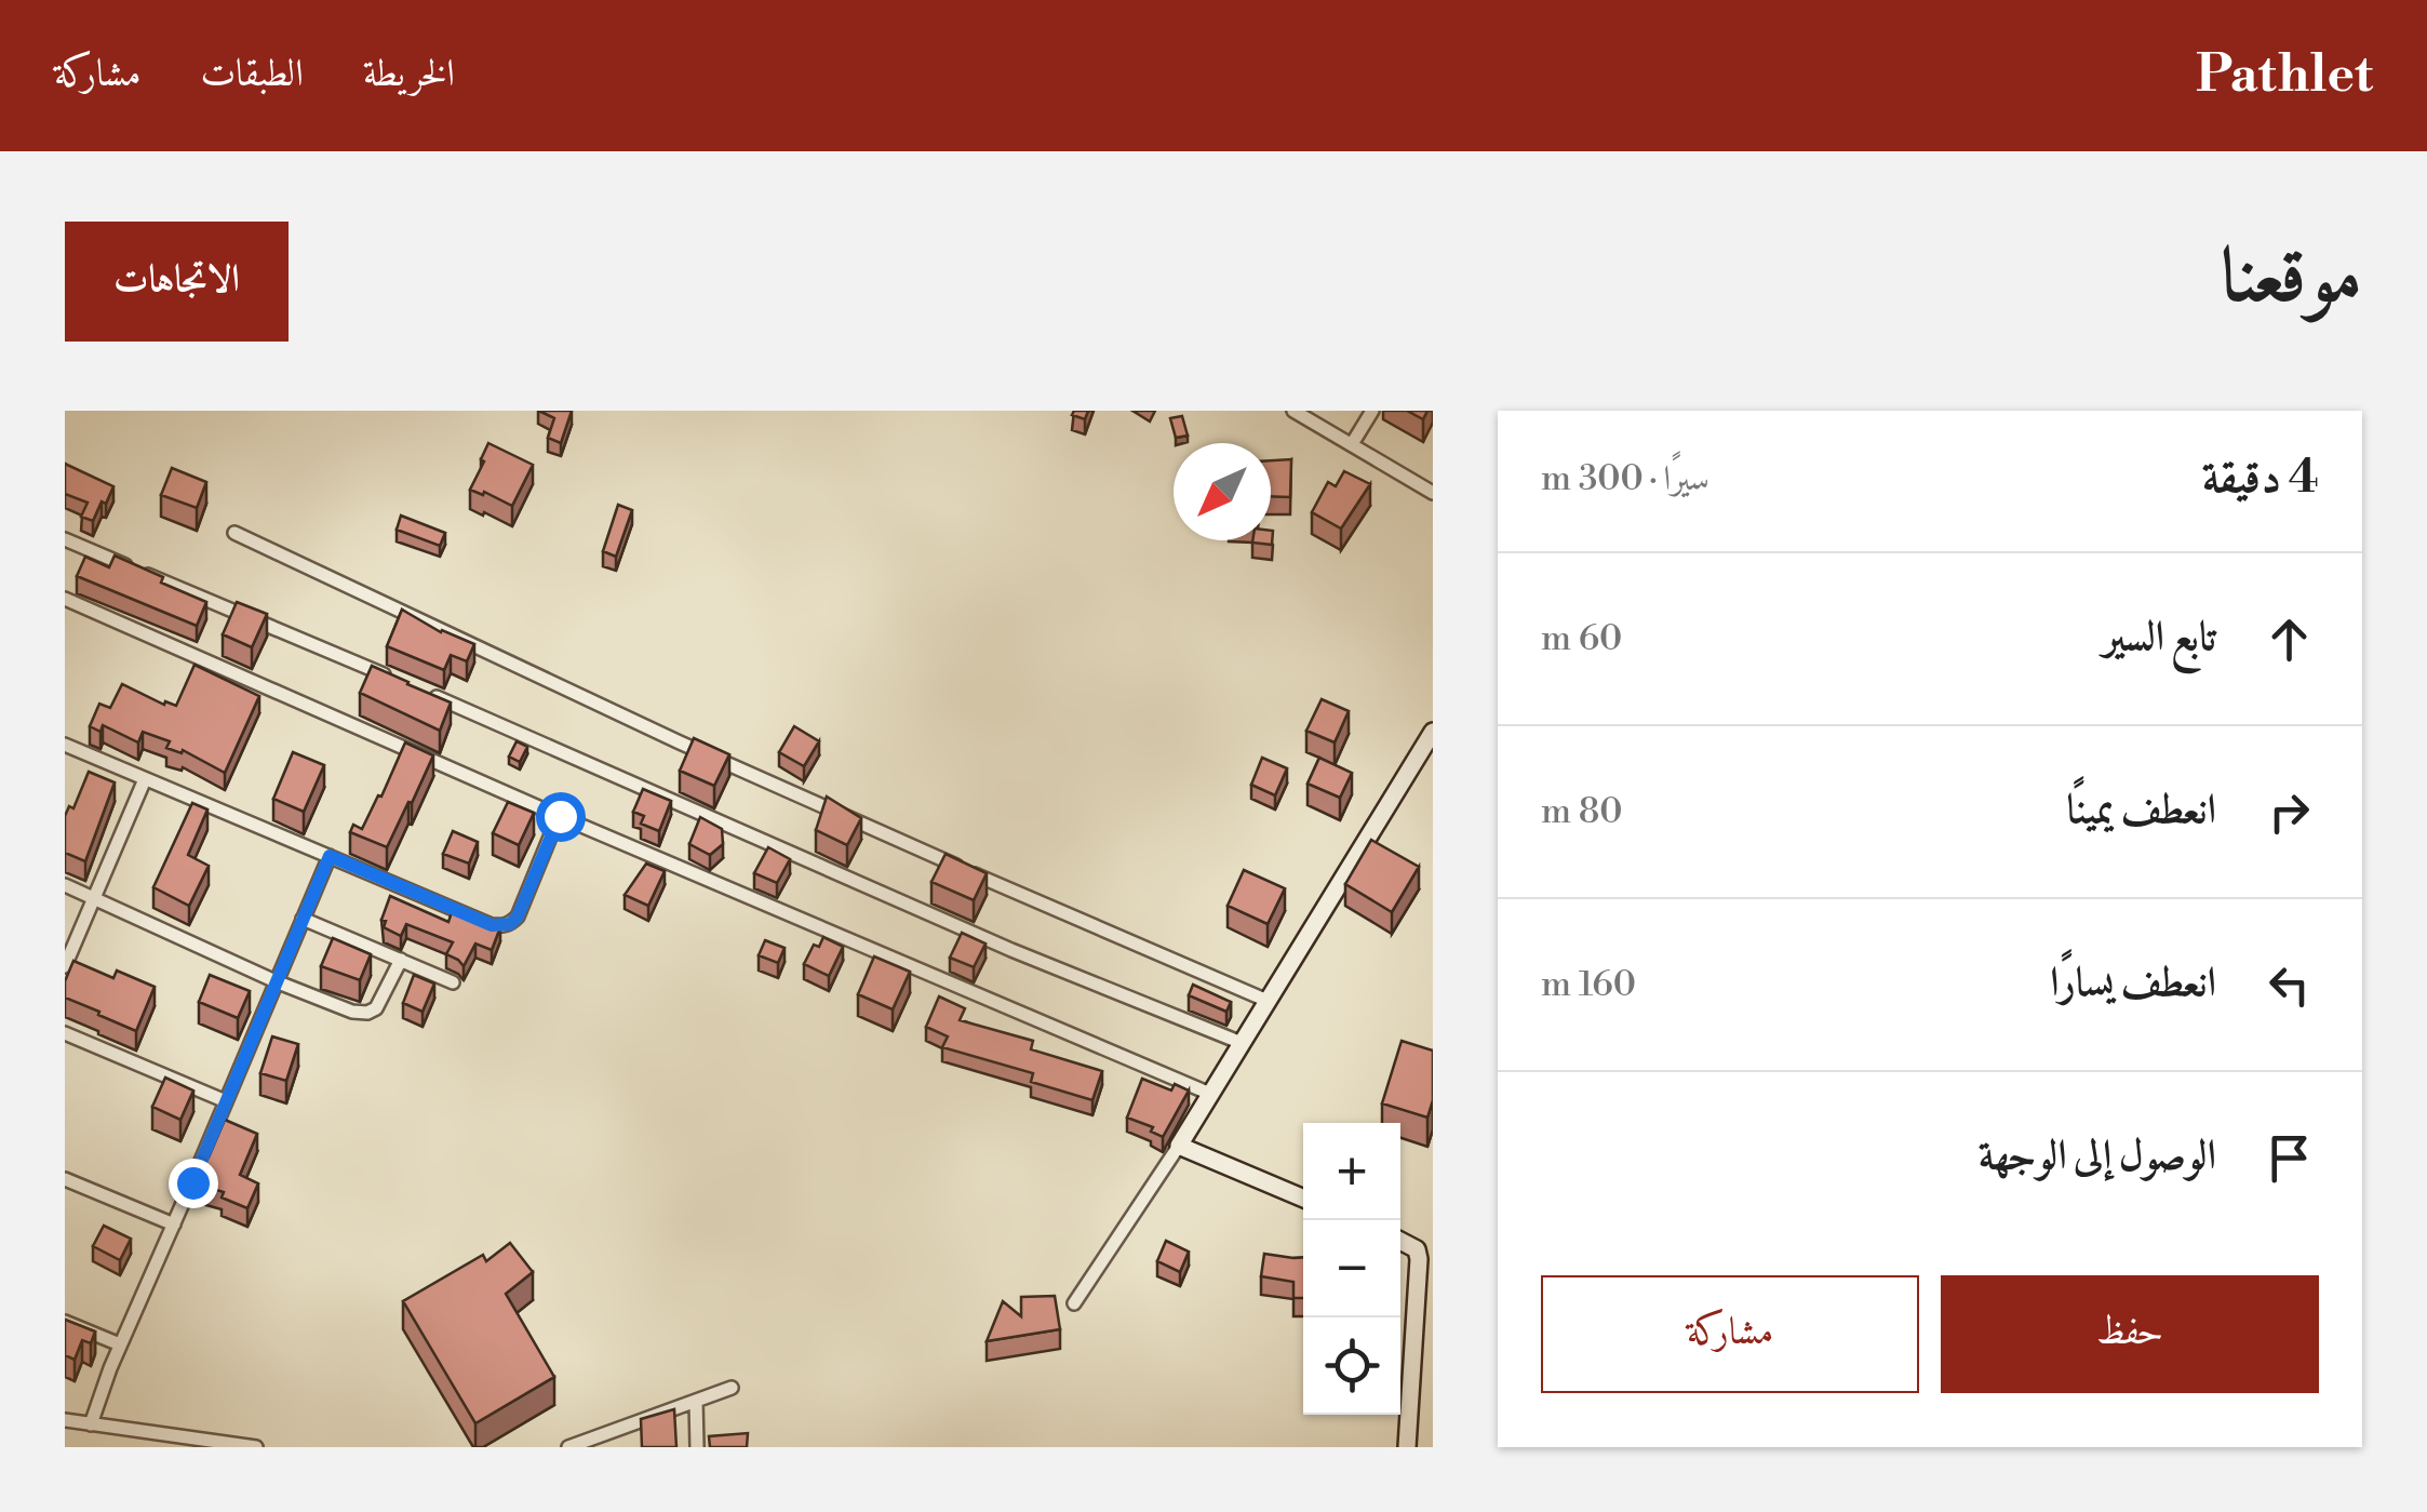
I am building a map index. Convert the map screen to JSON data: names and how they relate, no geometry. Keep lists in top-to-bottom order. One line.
{"north":"bottom left","page":{"header":"Pathlet","nav":["الخريطة","الطبقات","مشاركة"],"title":"موقعنا","buttons":["الاتجاهات",["حفظ","مشاركة"]],"heading":["4 دقيقة","سيرًا · 300 m"],"list":[["تابع السير","60 m"],["انعطف يمينًا","80 m"],["انعطف يسارًا","160 m"],"الوصول إلى الوجهة"],"map_buttons":["+","−"]}}
